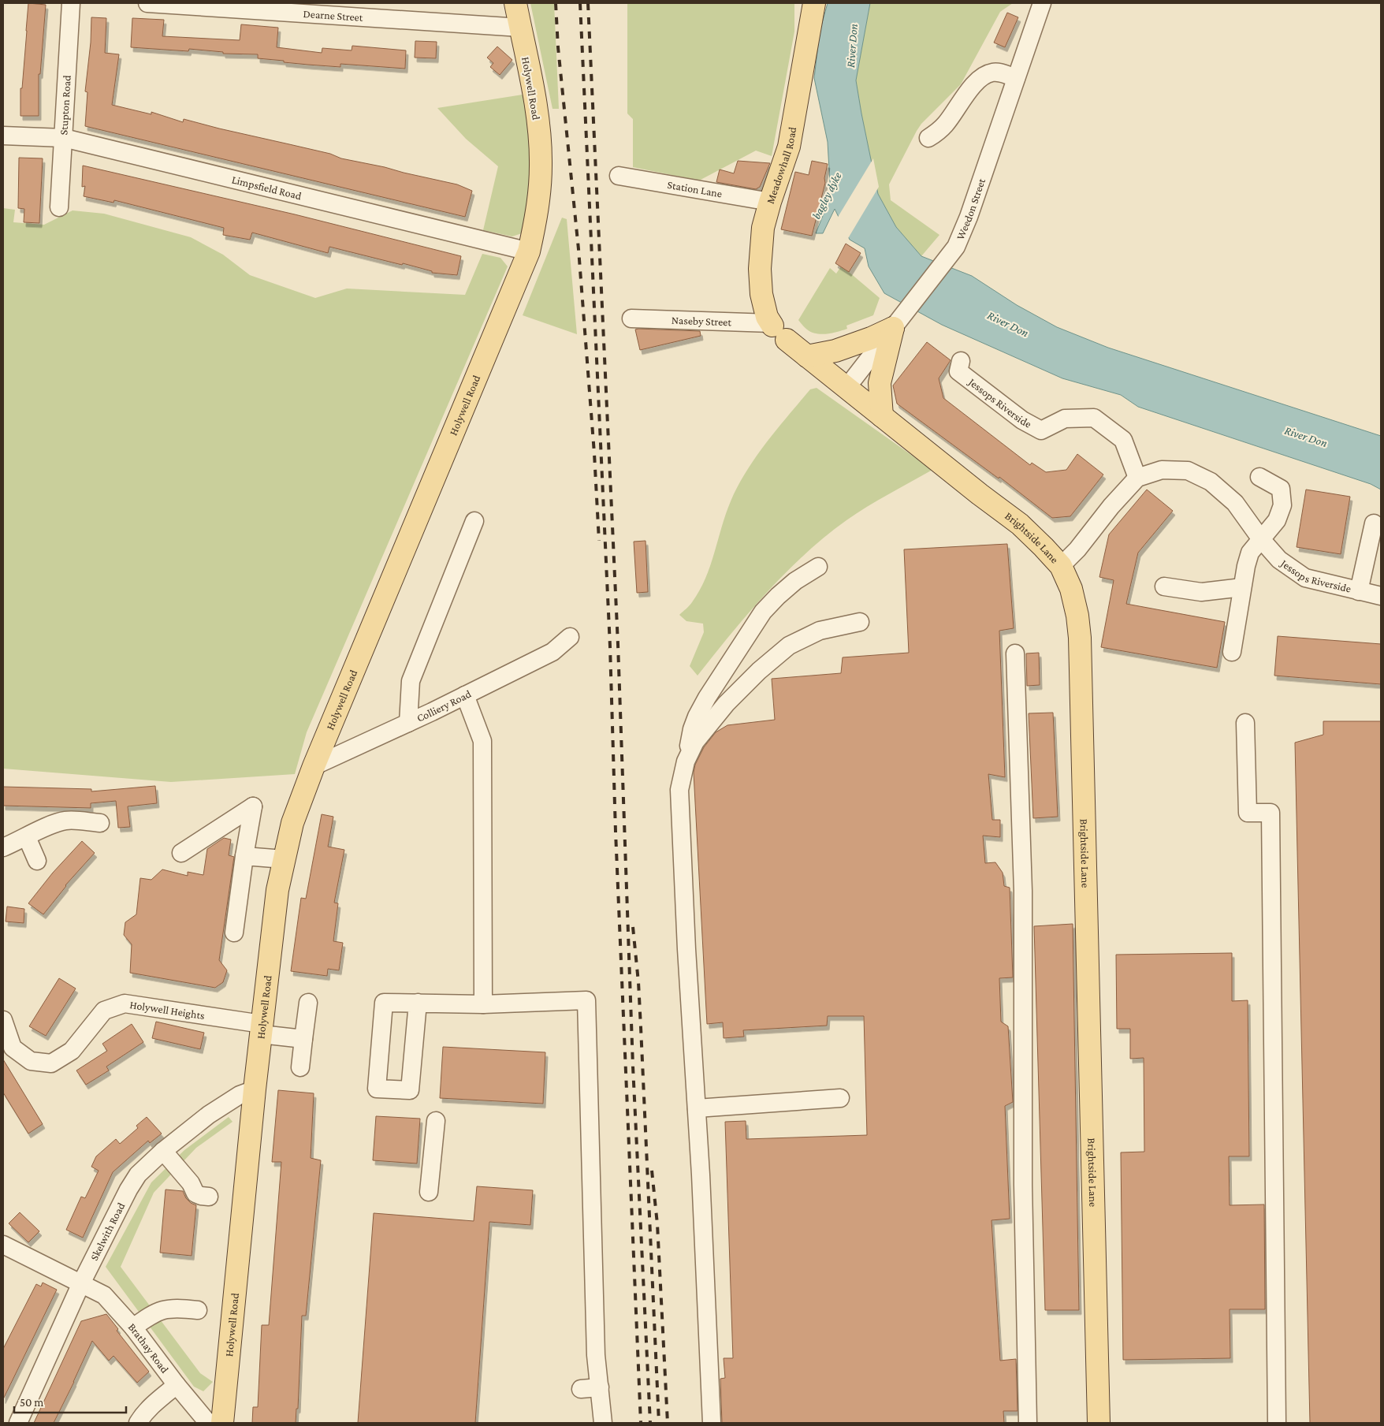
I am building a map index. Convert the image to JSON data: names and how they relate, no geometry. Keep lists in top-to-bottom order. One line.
{"streets":{"main road":["Holywell Road","Meadowhall Road","Brightside Lane"],"street":["Dearne Street","Stupton Road","Limpsfield Road","Station Lane","Weedon Street","Naseby Street","Jessops Riverside","Colliery Road","Holywell Heights","Skelwith Road","Brathay Road"]},"crossings":[["Dearne Street","Holywell Road"],["Holywell Road","Limpsfield Road"],["Holywell Road","Colliery Road"],["Holywell Road","Holywell Heights"],["Holywell Road","Skelwith Road"],["Stupton Road","Limpsfield Road"],["Meadowhall Road","Station Lane"],["Meadowhall Road","Weedon Street"],["Meadowhall Road","Naseby Street"],["Meadowhall Road","Brightside Lane"],["Weedon Street","Brightside Lane"],["Jessops Riverside","Brightside Lane"],["Skelwith Road","Brathay Road"]],"water":["River Don","bagley dyke"],"scale_bar":"50 m"}
